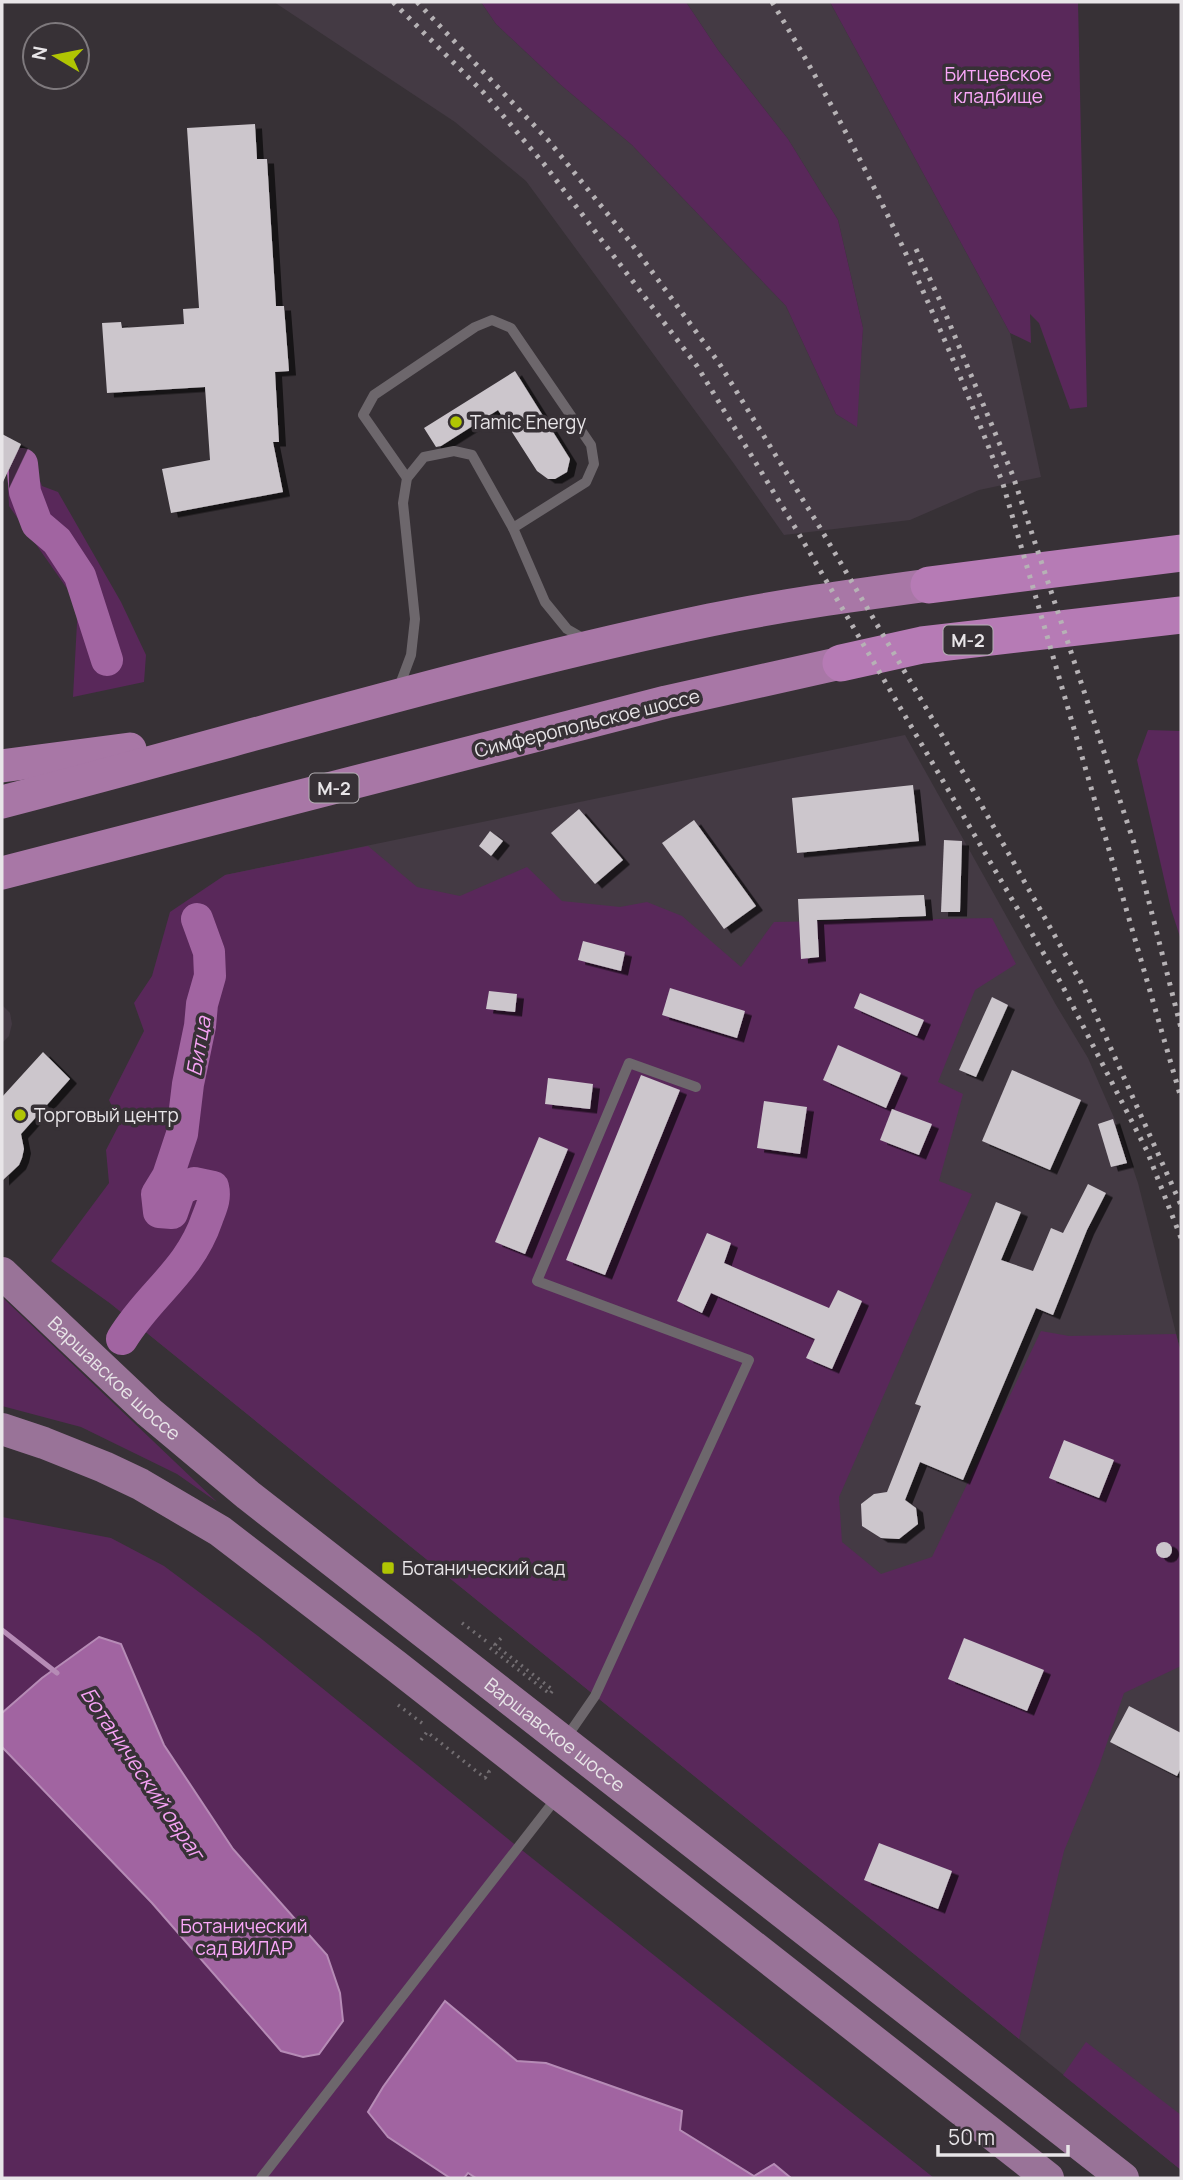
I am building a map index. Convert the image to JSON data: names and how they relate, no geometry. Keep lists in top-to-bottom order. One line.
{"streets":{"highway":["М-2","Симферопольское шоссе"],"main road":["Варшавское шоссе"]},"water":["Битца","Ботанический овраг"],"parks":["Битцевское кладбище","Ботанический сад ВИЛАР"],"places":{"other":["Tamic Energy","Торговый центр"],"transit":["Ботанический сад"]},"scale_bar":"50 m","north":"left"}
